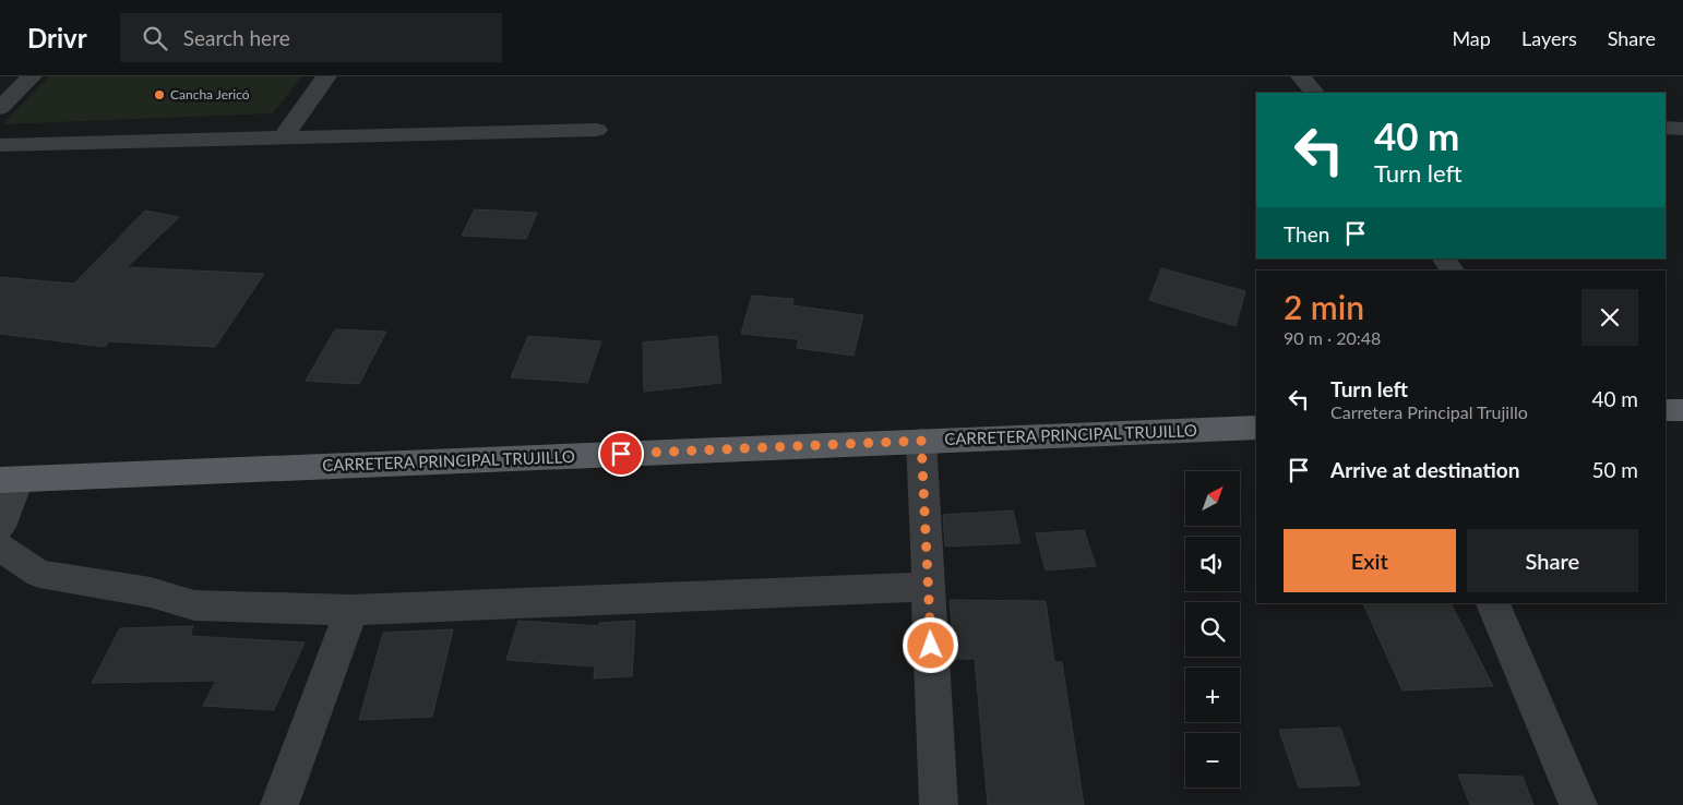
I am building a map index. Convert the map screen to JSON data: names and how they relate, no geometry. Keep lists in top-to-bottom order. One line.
{"streets":{"main road":["CARRETERA PRINCIPAL TRUJILLO"]},"places":["Cancha Jericó"],"north":"top right","page":{"header":"Drivr","search":"Search here","nav":["Map","Layers","Share"],"turn":["40 m","Turn left"],"then":"Then","heading":["2 min","90 m · 20:48"],"list":[{"name":"Turn left","note":"Carretera Principal Trujillo","value":"40 m"},{"name":"Arrive at destination","value":"50 m"}],"map_buttons":["+","−"],"buttons":["Exit","Share"]}}
